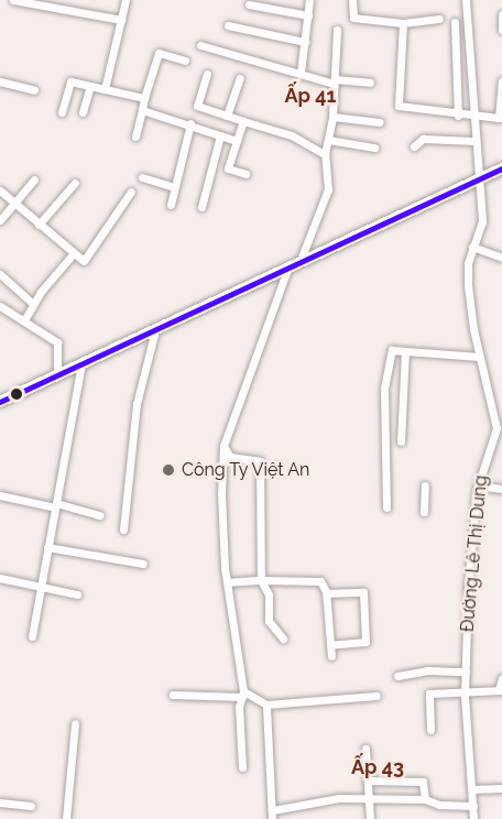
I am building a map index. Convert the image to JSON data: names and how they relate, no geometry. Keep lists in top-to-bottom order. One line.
{"streets":{"street":["Đường Lê Thị Dung"]},"districts":["Ấp 41","Ấp 43"],"places":["Công Ty Việt An"]}
